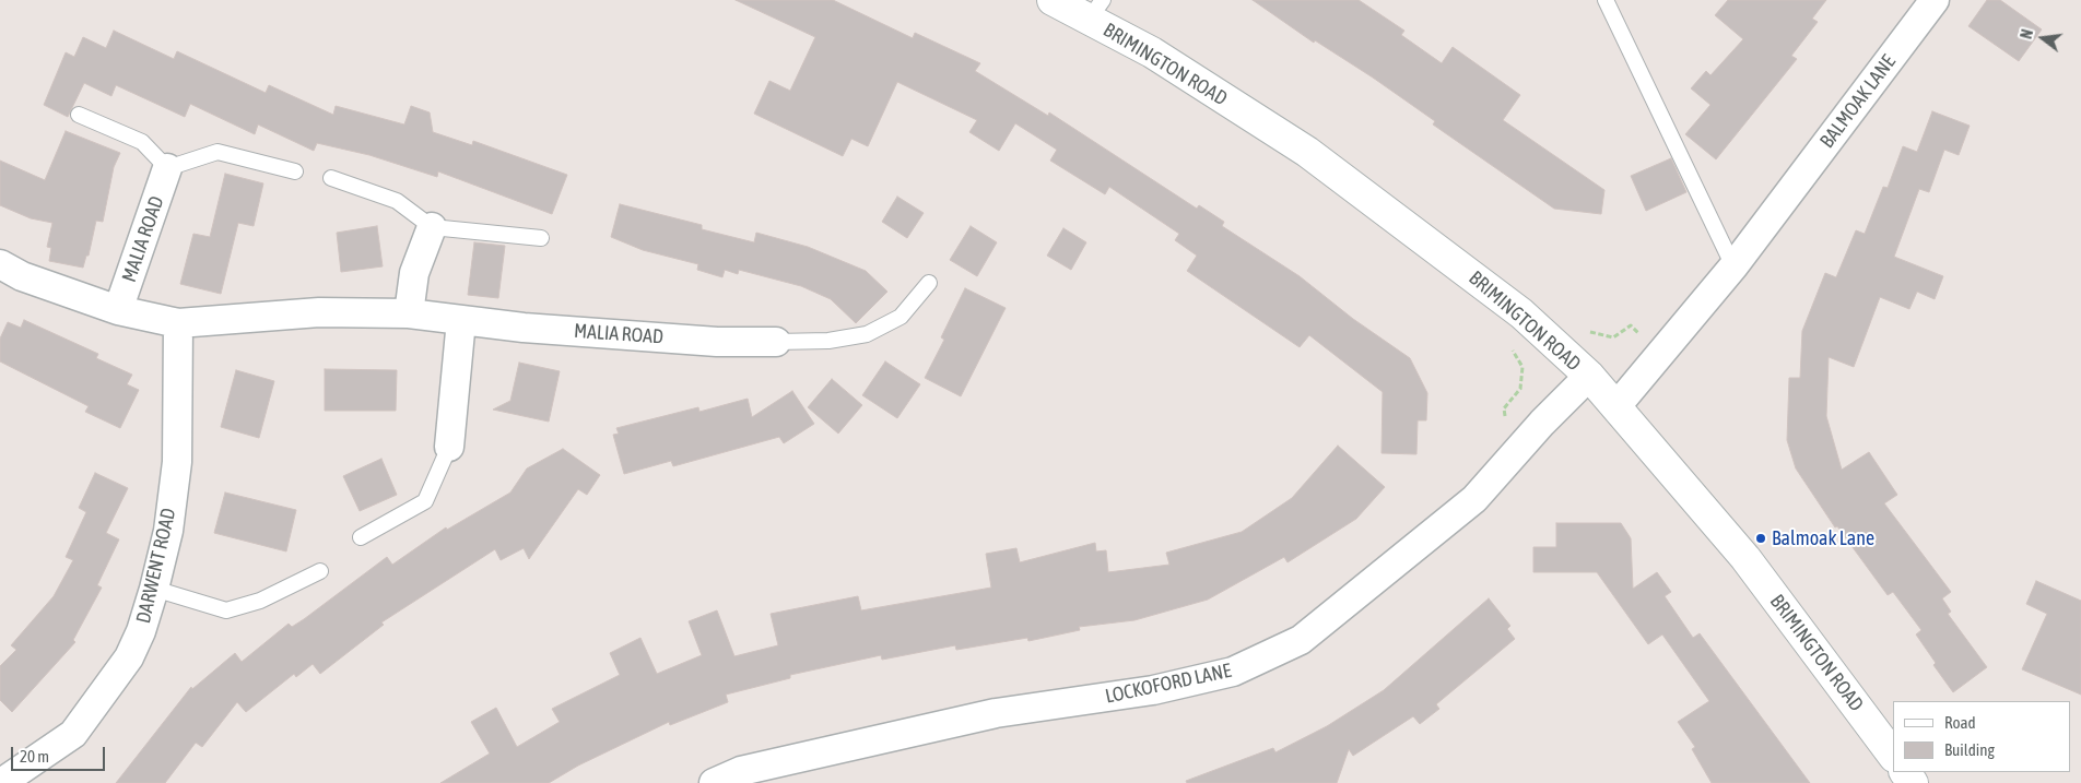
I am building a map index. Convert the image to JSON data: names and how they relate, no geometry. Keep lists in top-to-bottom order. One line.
{"streets":{"main road":["BRIMINGTON ROAD"],"street":["BALMOAK LANE","MALIA ROAD","DARWENT ROAD","LOCKOFORD LANE"]},"crossings":[["BRIMINGTON ROAD","BALMOAK LANE"],["BRIMINGTON ROAD","LOCKOFORD LANE"],["MALIA ROAD","DARWENT ROAD"]],"places":["Balmoak Lane"],"legend":["Road","Building"],"scale_bar":"20 m","north":"left"}
